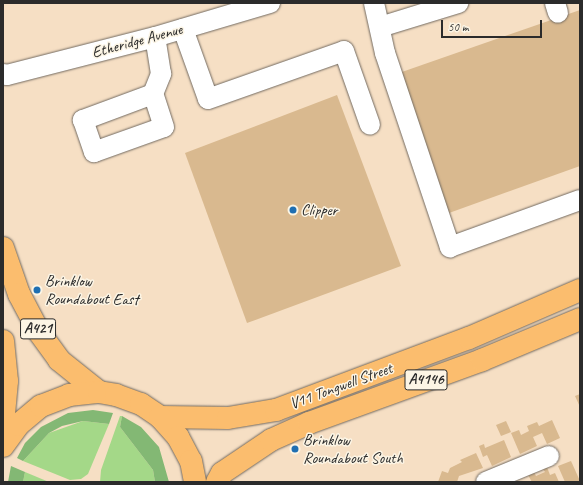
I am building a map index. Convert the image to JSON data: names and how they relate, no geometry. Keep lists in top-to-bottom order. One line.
{"streets":{"highway":["A421","A4146","V11 Tongwell Street"],"street":["Etheridge Avenue"]},"places":["Clipper","Brinklow Roundabout East","Brinklow Roundabout South"],"scale_bar":"50 m"}
